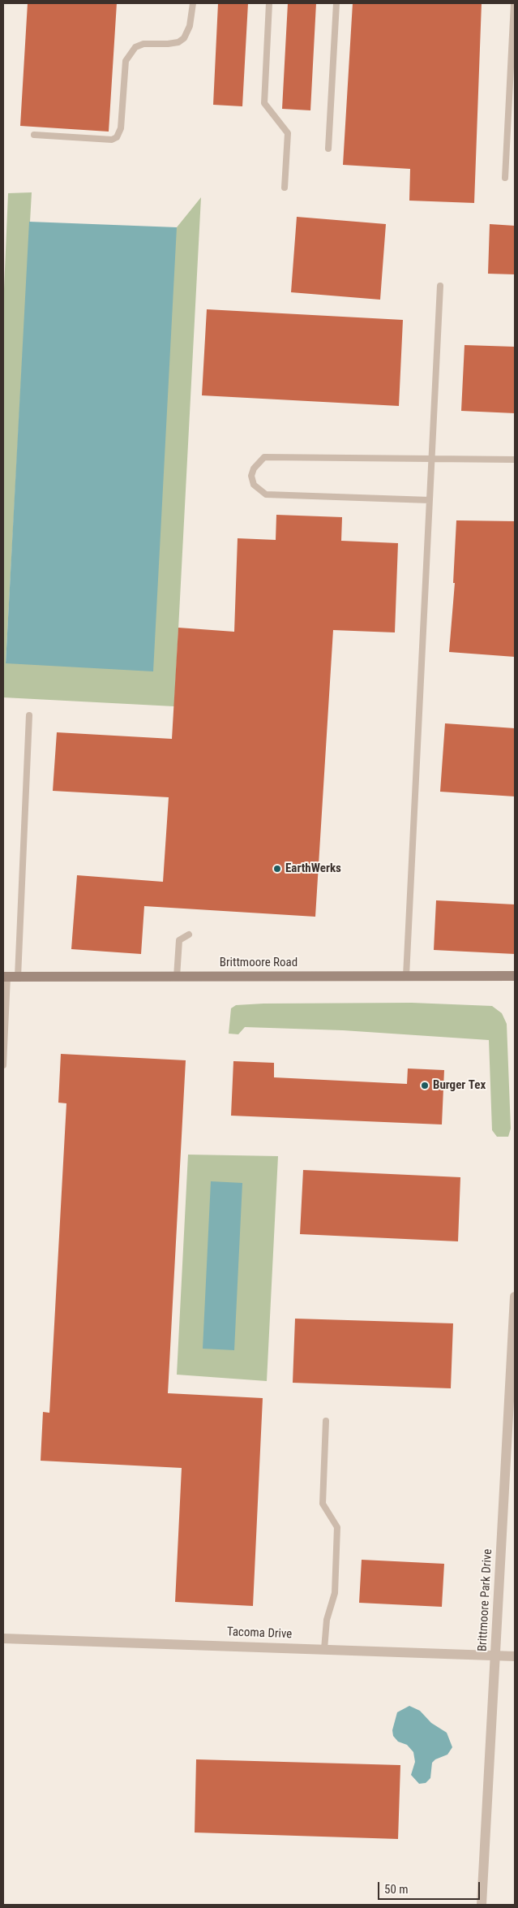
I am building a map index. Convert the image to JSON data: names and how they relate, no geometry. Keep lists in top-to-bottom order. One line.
{"streets":{"main road":["Brittmoore Road"],"street":["Brittmoore Park Drive","Tacoma Drive"]},"crossings":[["Brittmoore Park Drive","Tacoma Drive"]],"places":["EarthWerks","Burger Tex"],"scale_bar":"50 m"}
